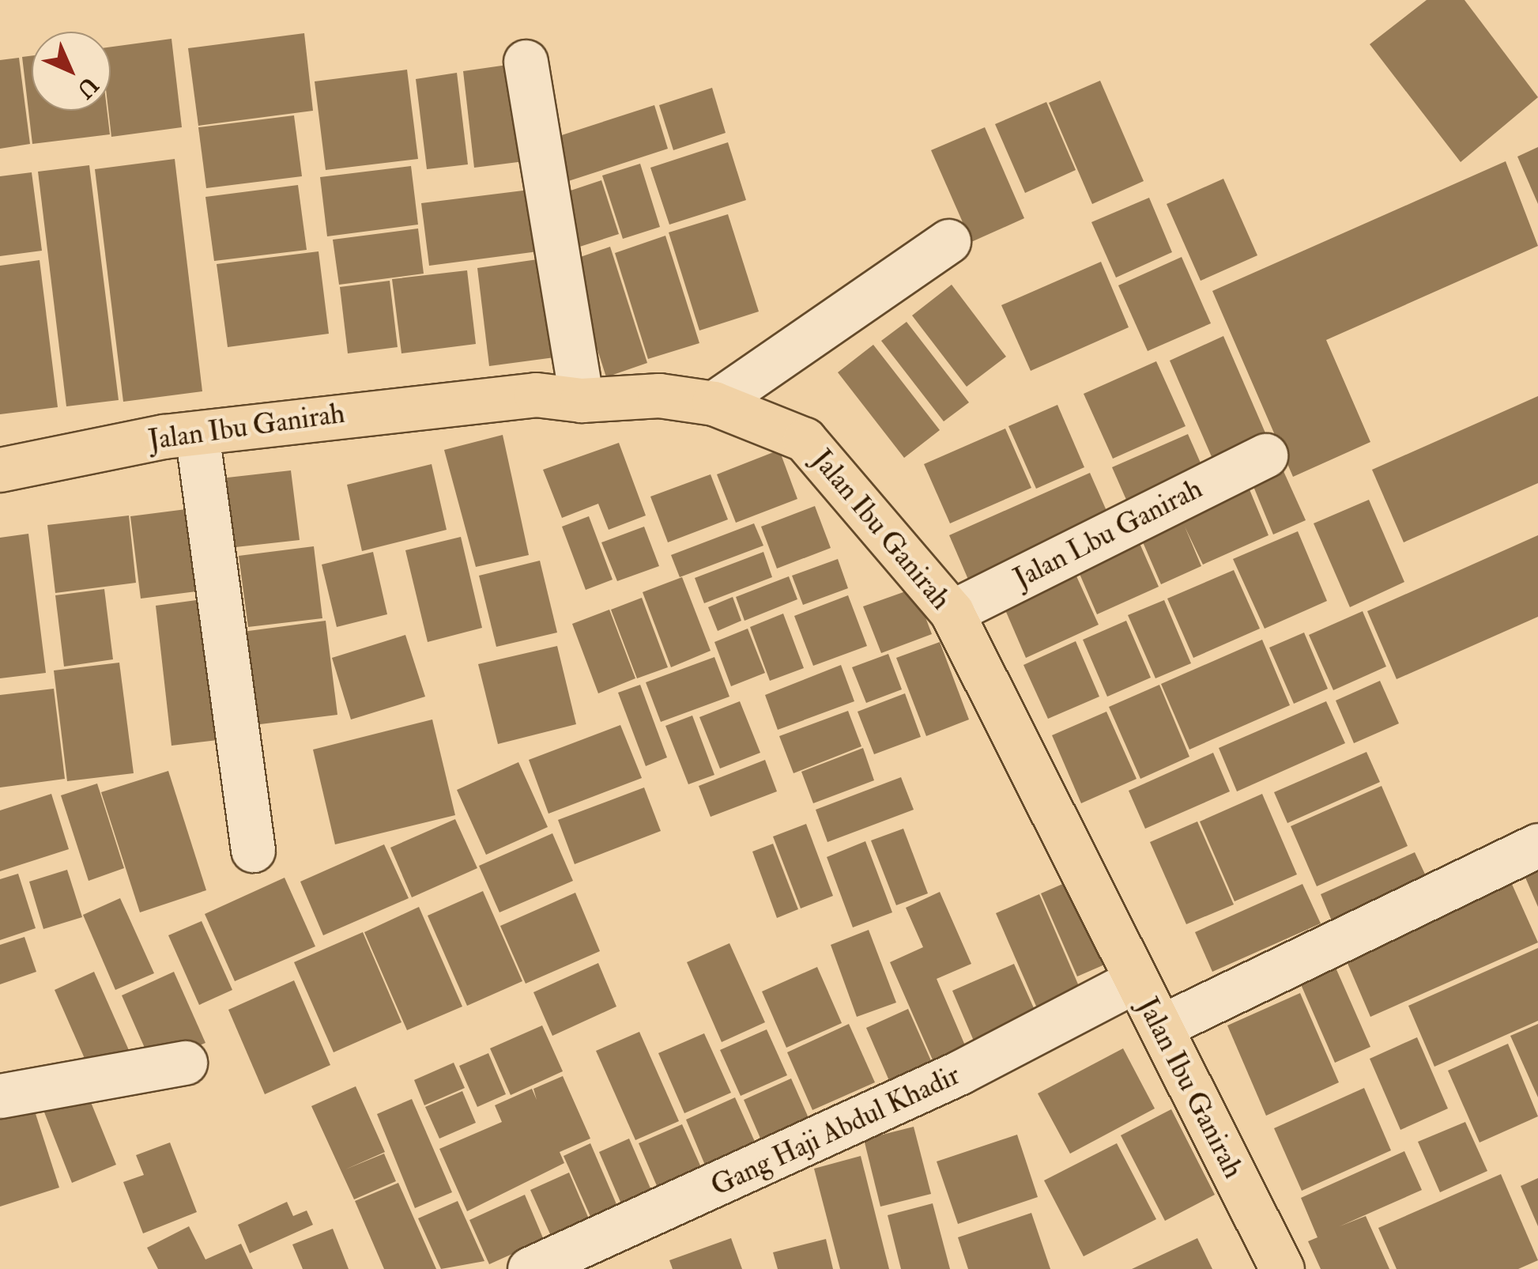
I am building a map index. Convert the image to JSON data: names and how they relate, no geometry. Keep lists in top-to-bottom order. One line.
{"streets":{"main road":["Jalan Ibu Ganirah"],"street":["Jalan Lbu Ganirah","Gang Haji Abdul Khadir"]},"crossings":[["Jalan Ibu Ganirah","Jalan Lbu Ganirah"],["Jalan Ibu Ganirah","Gang Haji Abdul Khadir"]],"north":"bottom right"}
